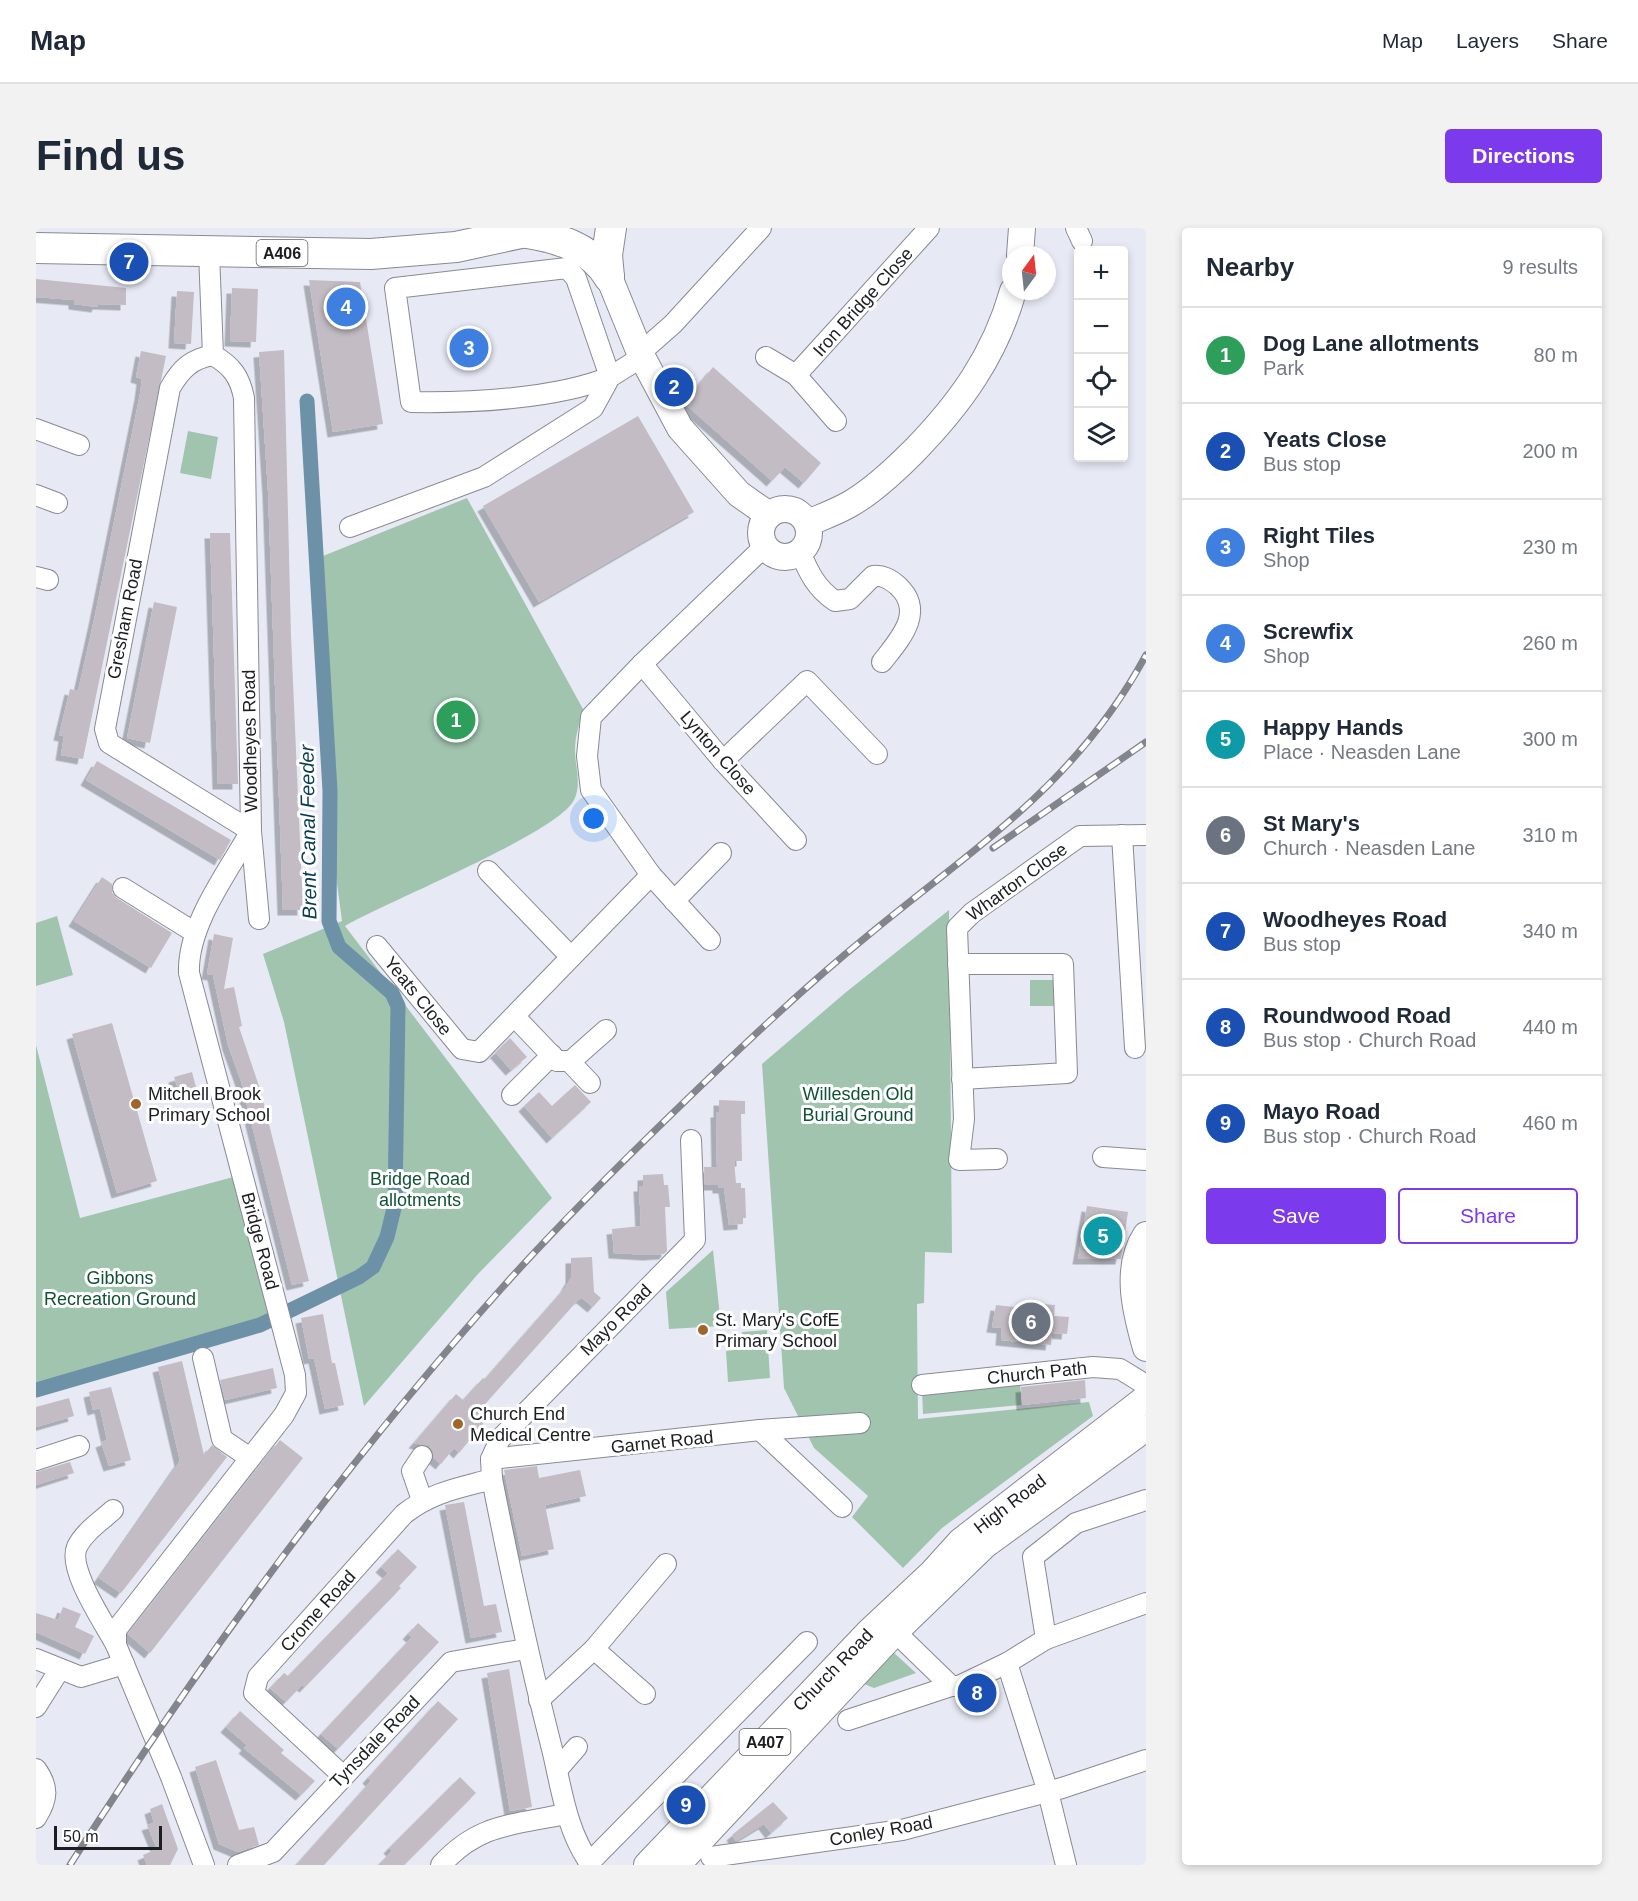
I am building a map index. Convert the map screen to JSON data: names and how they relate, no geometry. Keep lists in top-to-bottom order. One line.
{"streets":{"highway":["A406"],"main road":["High Road","Church Road","A407"],"street":["Iron Bridge Close","Gresham Road","Woodheyes Road","Lynton Close","Wharton Close","Yeats Close","Bridge Road","Mayo Road","Church Path","Garnet Road","Crome Road","Tynsdale Road","Conley Road"]},"crossings":[["Gresham Road","Woodheyes Road"],["Gresham Road","Bridge Road"],["Woodheyes Road","Bridge Road"],["Mayo Road","Garnet Road"],["High Road","Church Road"],["Crome Road","Tynsdale Road"]],"water":["Brent Canal Feeder"],"parks":["Willesden Old Burial Ground","Bridge Road allotments","Gibbons Recreation Ground"],"places":["Mitchell Brook Primary School","St. Mary's CofE Primary School","Church End Medical Centre"],"scale_bar":"50 m","north":"top","page":{"header":"Map","nav":["Map","Layers","Share"],"buttons":["Directions",["Save","Share"]],"title":"Find us","heading":["Nearby","9 results"],"pins":["7","4","3","2","1","5","6","8","9"],"map_buttons":["+","−"],"list":[{"mark":"1","name":"Dog Lane allotments","note":"Park","value":"80 m"},{"mark":"2","name":"Yeats Close","note":"Bus stop","value":"200 m"},{"mark":"3","name":"Right Tiles","note":"Shop","value":"230 m"},{"mark":"4","name":"Screwfix","note":"Shop","value":"260 m"},{"mark":"5","name":"Happy Hands","note":"Place · Neasden Lane","value":"300 m"},{"mark":"6","name":"St Mary's","note":"Church · Neasden Lane","value":"310 m"},{"mark":"7","name":"Woodheyes Road","note":"Bus stop","value":"340 m"},{"mark":"8","name":"Roundwood Road","note":"Bus stop · Church Road","value":"440 m"},{"mark":"9","name":"Mayo Road","note":"Bus stop · Church Road","value":"460 m"}],"scale":"50 m"}}
